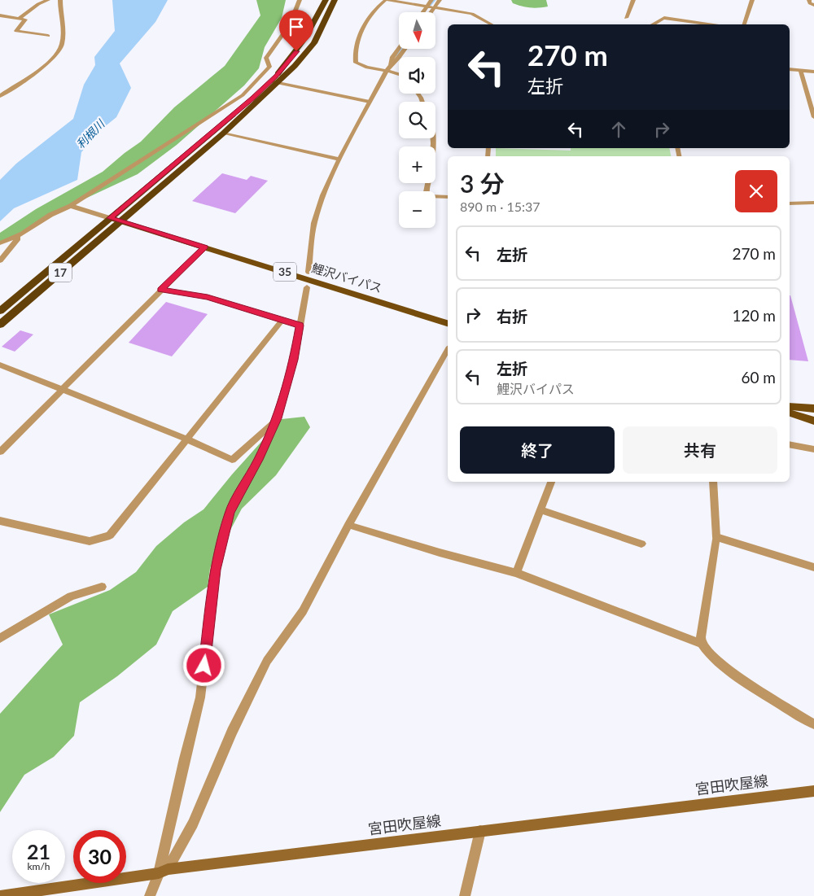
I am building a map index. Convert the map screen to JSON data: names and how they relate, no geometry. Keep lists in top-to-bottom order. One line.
{"streets":{"highway":["17"],"main road":["35","鯉沢バイパス","宮田吹屋線"]},"crossings":[["17","鯉沢バイパス"]],"water":["利根川"],"north":"bottom","page":{"map_buttons":["+","−"],"turn":["270 m","左折"],"heading":["3 分","890 m · 15:37"],"list":[{"name":"左折","value":"270 m"},{"name":"右折","value":"120 m"},{"name":"左折","note":"鯉沢バイパス","value":"60 m"}],"buttons":["終了","共有"],"speed":"21 km/h","limit":"30"}}
